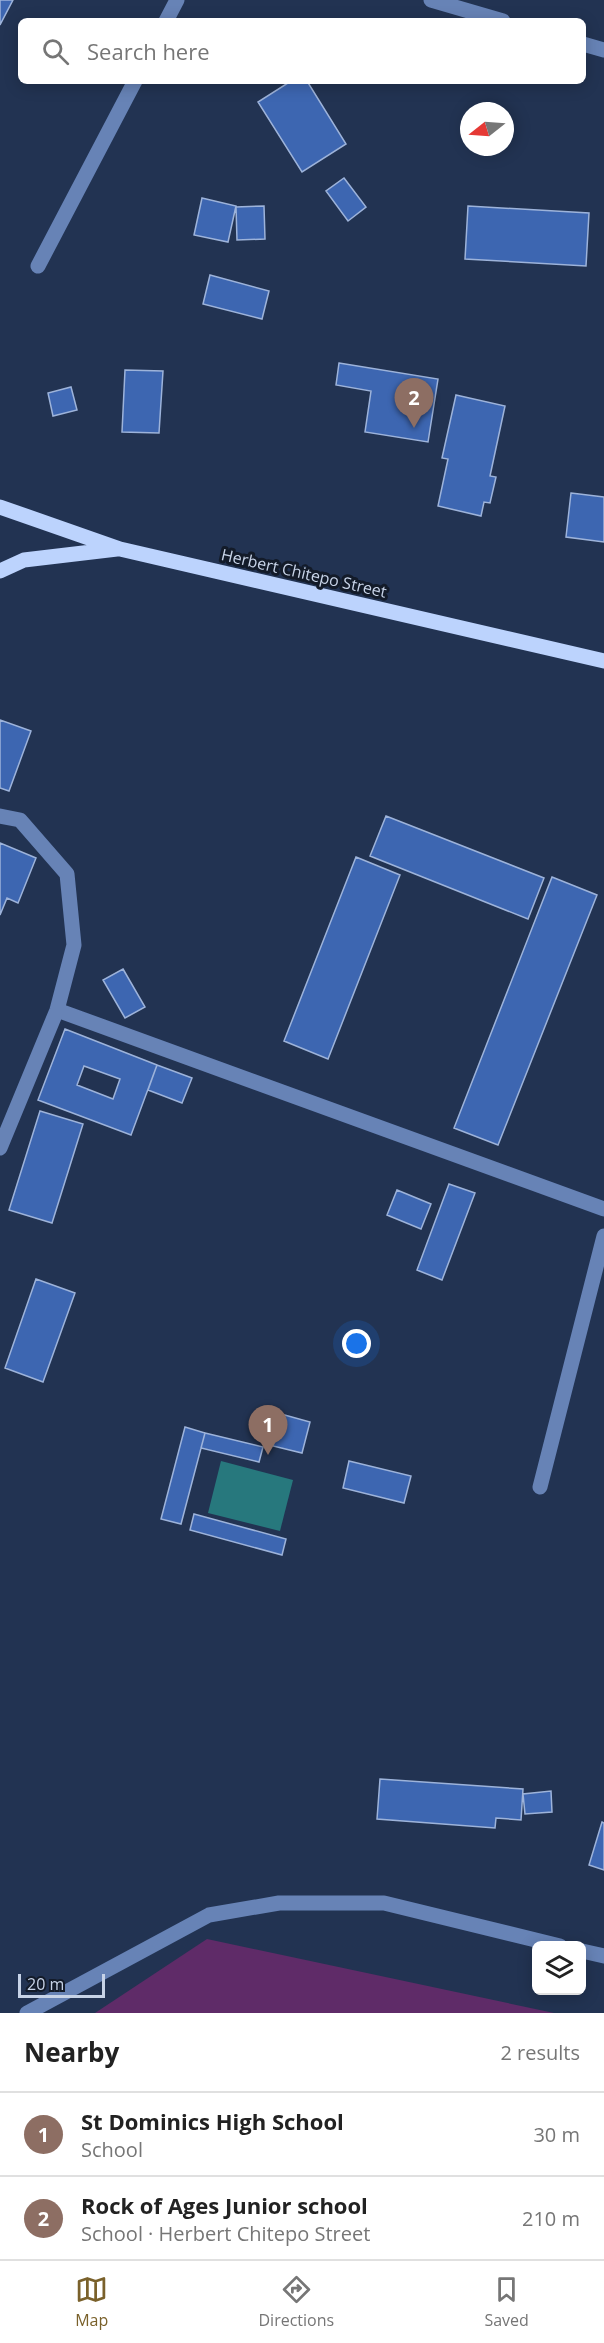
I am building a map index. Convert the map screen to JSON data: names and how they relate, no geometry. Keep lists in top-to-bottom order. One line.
{"streets":{"main road":["Herbert Chitepo Street"]},"scale_bar":"20 m","north":"left","page":{"search":"Search here","pins":["2","1"],"scale":"20 m","heading":["Nearby","2 results"],"list":[{"mark":"1","name":"St Dominics High School","note":"School","value":"30 m"},{"mark":"2","name":"Rock of Ages Junior school","note":"School · Herbert Chitepo Street","value":"210 m"}],"nav":["Map","Directions","Saved"]}}
